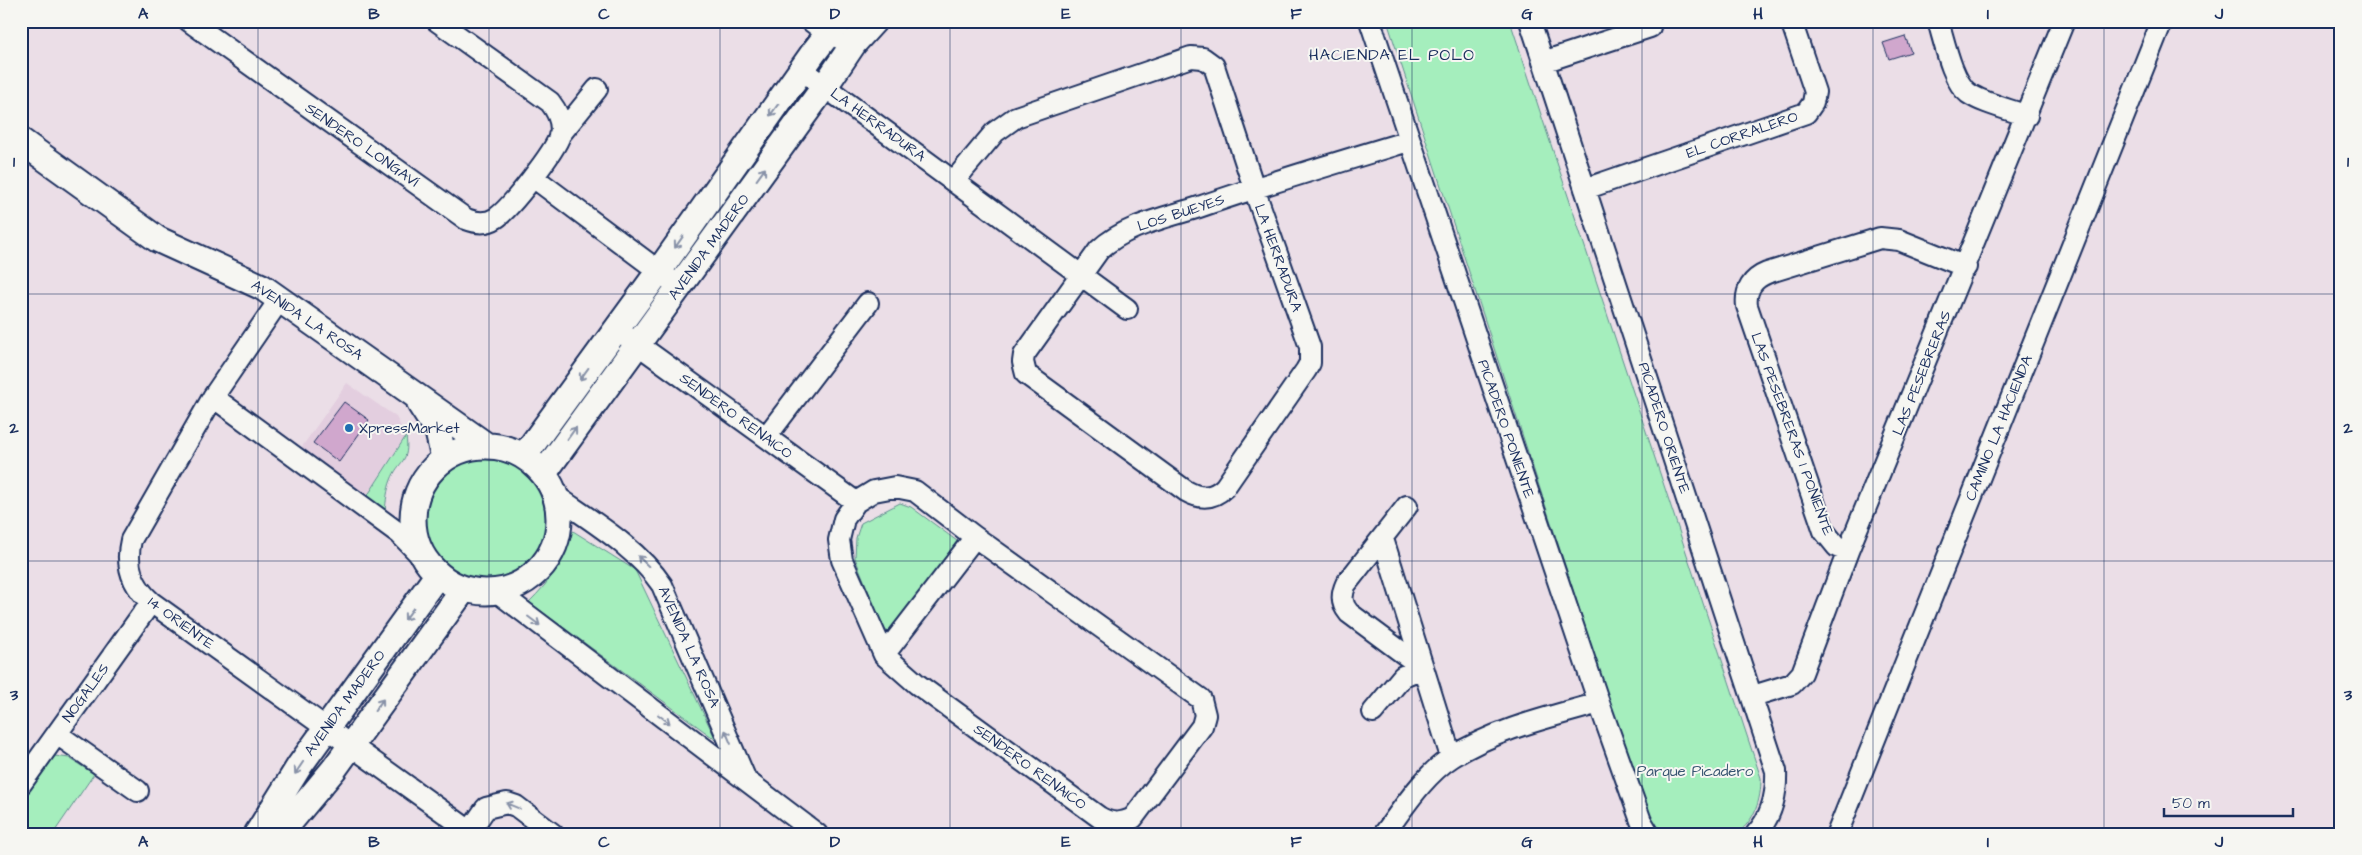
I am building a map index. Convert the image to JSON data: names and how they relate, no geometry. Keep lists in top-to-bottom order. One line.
{"streets":{"street":["LA HERRADURA","EL CORRALERO","SENDERO LONGAVÍ","LOS BUEYES","AVENIDA MADERO","AVENIDA LA ROSA","LAS PESEBRERAS","SENDERO RENAICO","PICADERO ORIENTE","CAMINO LA HACIENDA","PICADERO PONIENTE","LAS PESEBRERAS 1 PONIENTE","14 ORIENTE","NOGALES"]},"crossings":[["LA HERRADURA","LOS BUEYES"],["LA HERRADURA","AVENIDA MADERO"],["EL CORRALERO","PICADERO ORIENTE"],["LOS BUEYES","PICADERO PONIENTE"],["AVENIDA MADERO","AVENIDA LA ROSA"],["AVENIDA MADERO","SENDERO RENAICO"],["AVENIDA MADERO","14 ORIENTE"],["AVENIDA LA ROSA","14 ORIENTE"],["LAS PESEBRERAS","PICADERO ORIENTE"],["LAS PESEBRERAS","LAS PESEBRERAS 1 PONIENTE"],["14 ORIENTE","NOGALES"]],"districts":["HACIENDA EL POLO"],"parks":["Parque Picadero"],"places":["XpressMarket"],"scale_bar":"50 m","grid":{"columns":["A","B","C","D","E","F","G","H","I","J"],"rows":["1","2","3"]}}
